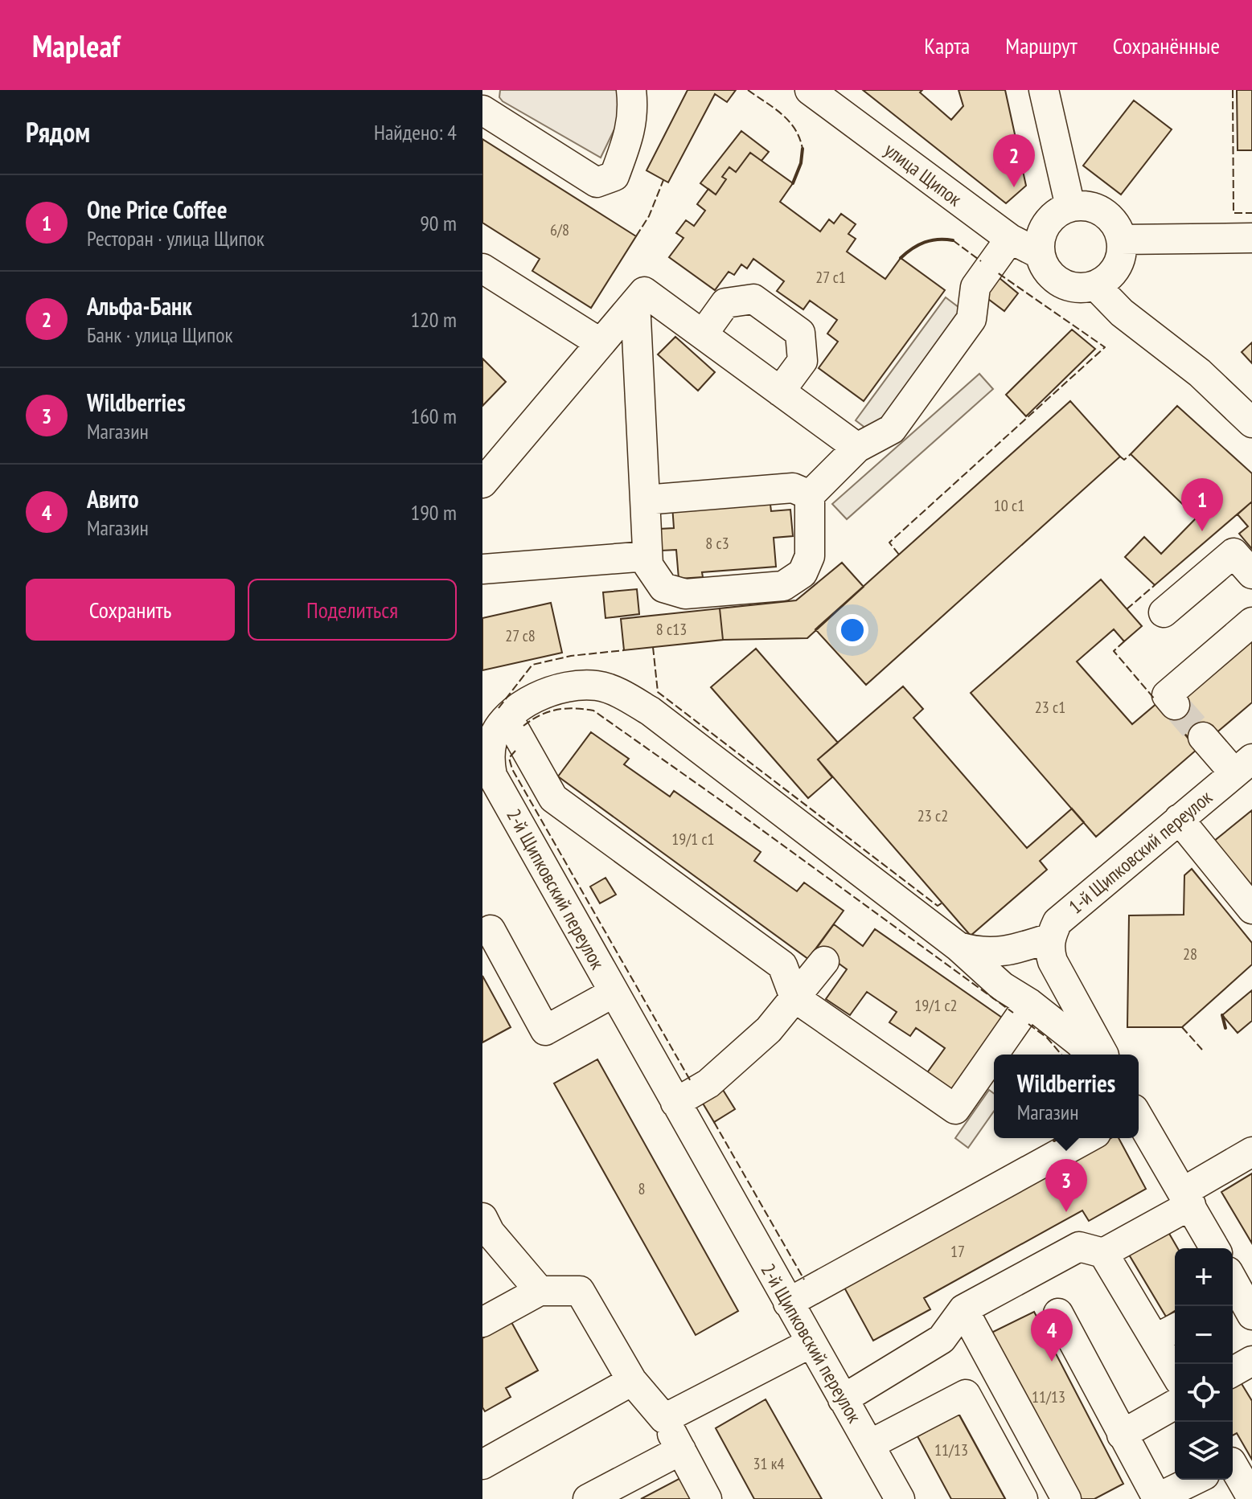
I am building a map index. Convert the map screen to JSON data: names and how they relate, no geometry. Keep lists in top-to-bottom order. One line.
{"streets":{"street":["улица Щипок","1-й Щипковский переулок","2-й Щипковский переулок"]},"crossings":[["1-й Щипковский переулок","2-й Щипковский переулок"]],"house_numbers":["6/8","27 с1","10 с1","8 с3","8 с13","27 с8","23 с1","23 с2","19/1 с1","28","19/1 с2","8","17","11/13","11/13","31 к4"],"page":{"header":"Mapleaf","nav":["Карта","Маршрут","Сохранённые"],"heading":["Рядом","Найдено: 4"],"pins":["2","1","3","4"],"list":[{"mark":"1","name":"One Price Coffee","note":"Ресторан · улица Щипок","value":"90 m"},{"mark":"2","name":"Альфа-Банк","note":"Банк · улица Щипок","value":"120 m"},{"mark":"3","name":"Wildberries","note":"Магазин","value":"160 m"},{"mark":"4","name":"Авито","note":"Магазин","value":"190 m"}],"buttons":["Сохранить","Поделиться"],"popup":["Wildberries","Магазин"],"map_buttons":["+","−"]}}
